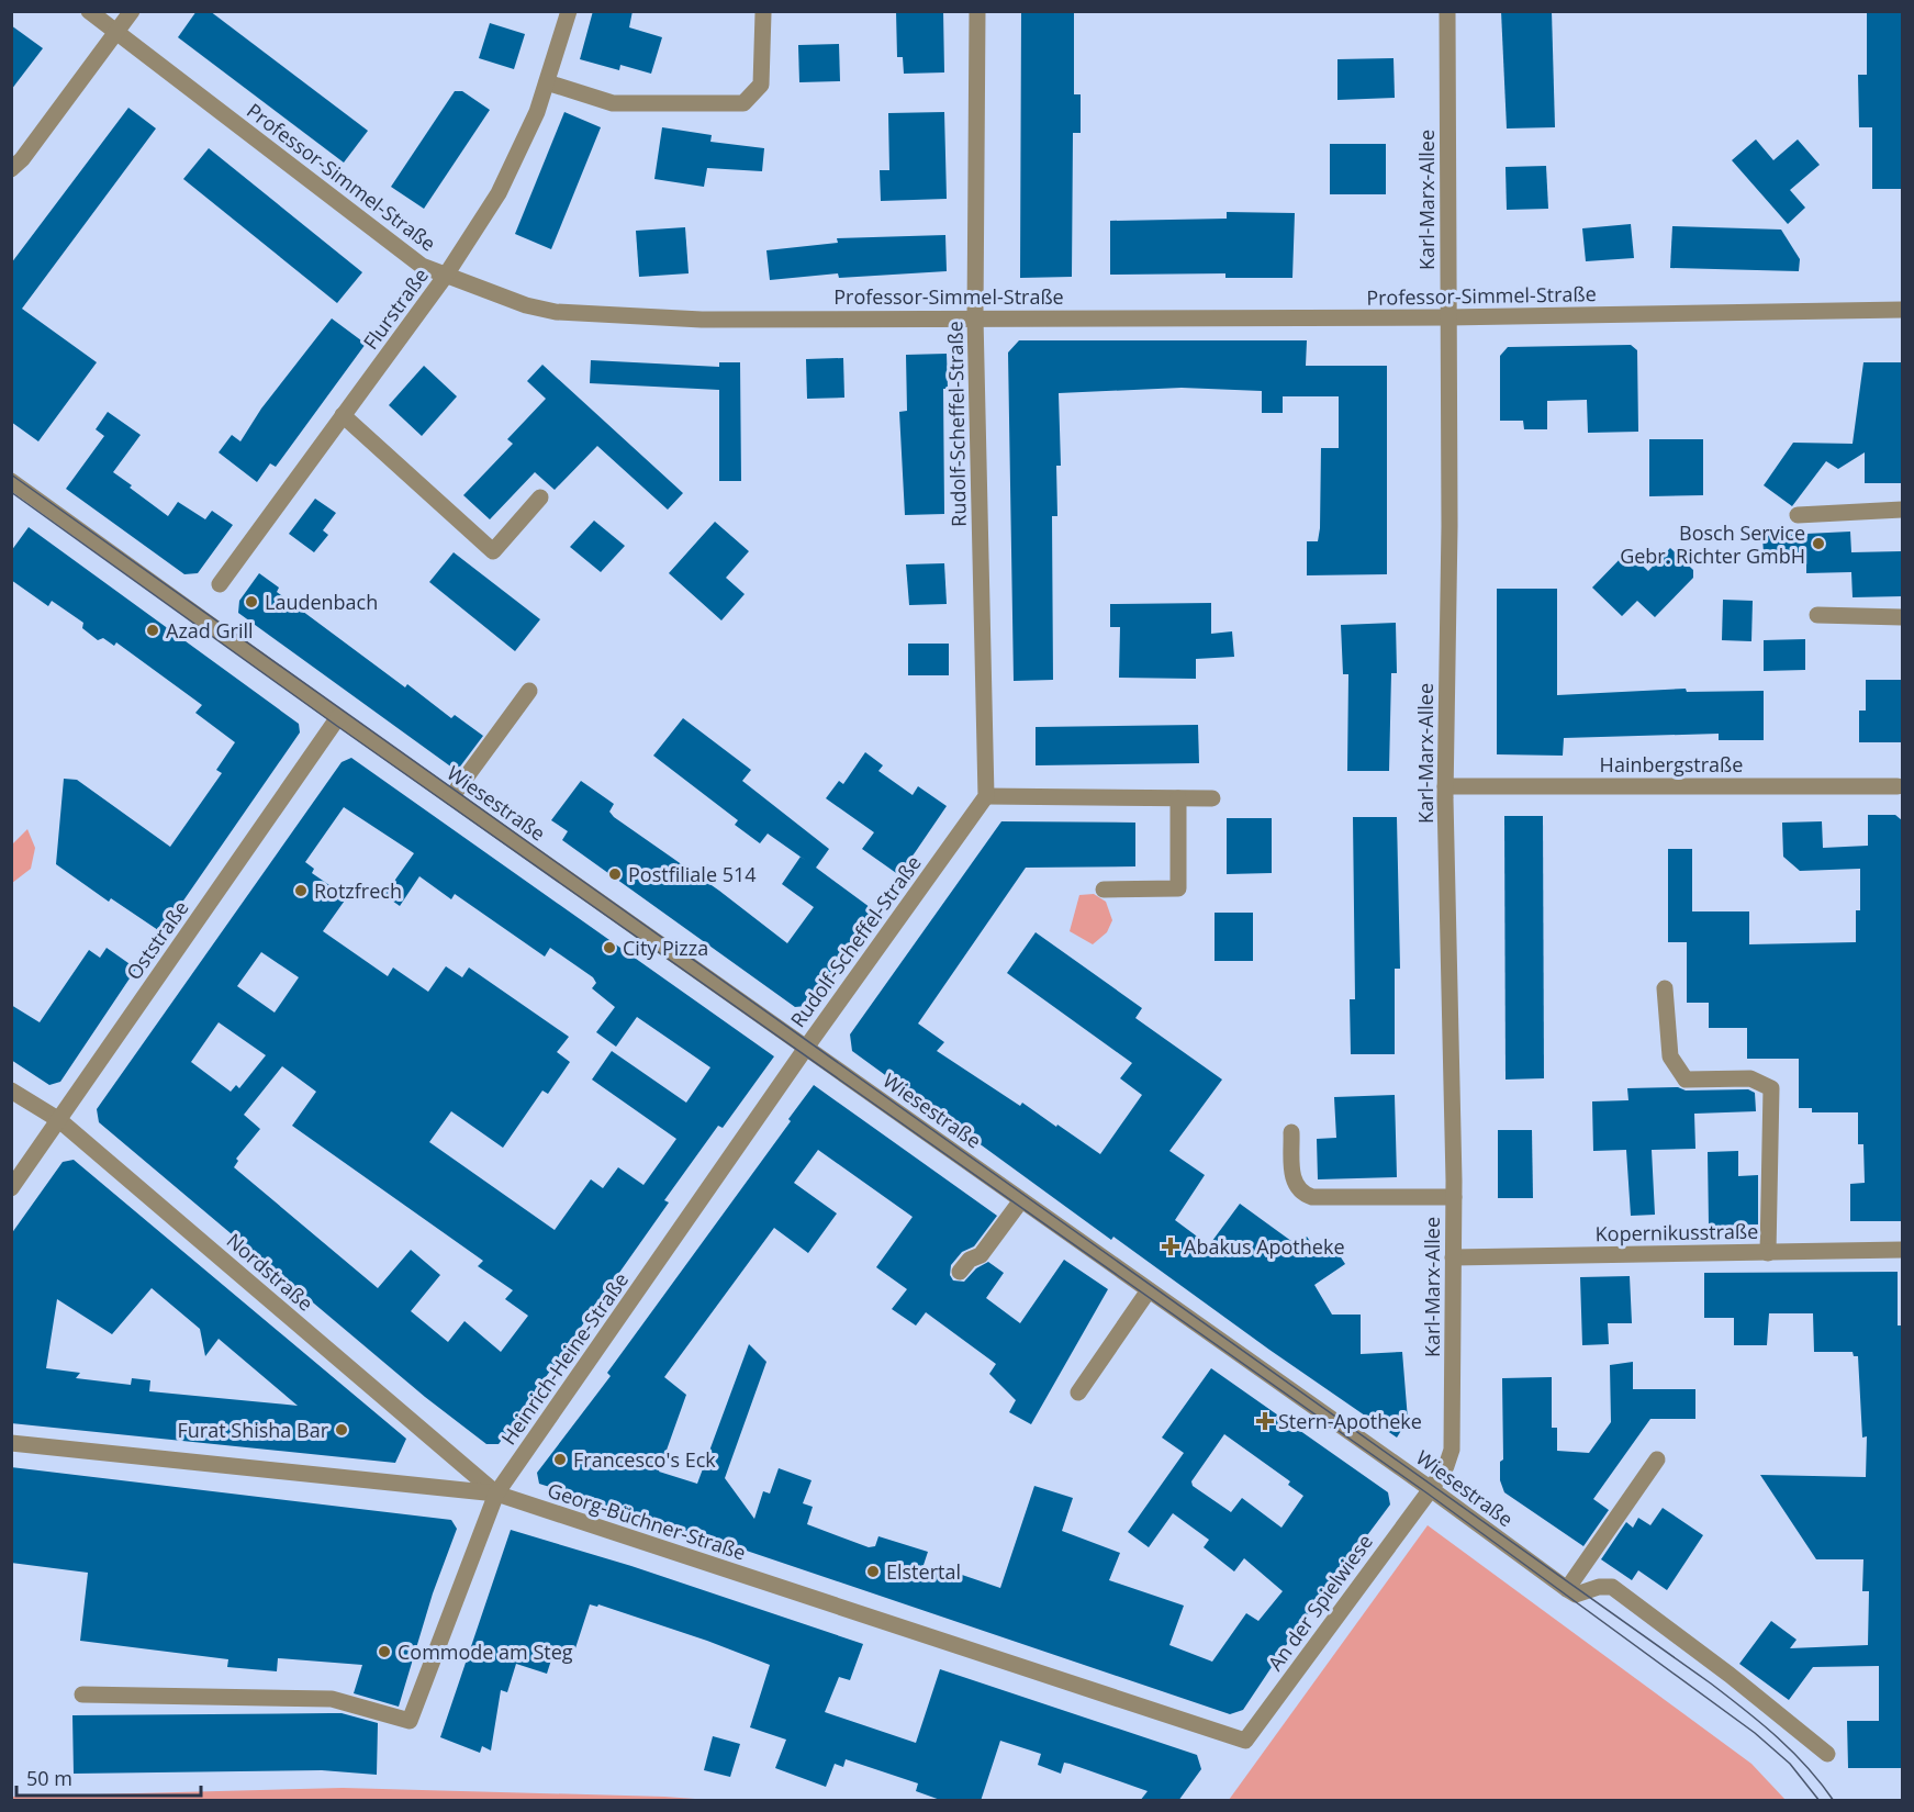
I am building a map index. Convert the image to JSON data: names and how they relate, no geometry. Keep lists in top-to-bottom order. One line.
{"streets":{"street":["Professor-Simmel-Straße","Karl-Marx-Allee","Flurstraße","Rudolf-Scheffel-Straße","Hainbergstraße","Wiesestraße","Oststraße","Kopernikusstraße","Nordstraße","Heinrich-Heine-Straße","Georg-Büchner-Straße","An der Spielwiese"]},"crossings":[["Professor-Simmel-Straße","Karl-Marx-Allee"],["Professor-Simmel-Straße","Flurstraße"],["Professor-Simmel-Straße","Rudolf-Scheffel-Straße"],["Karl-Marx-Allee","Hainbergstraße"],["Karl-Marx-Allee","Wiesestraße"],["Karl-Marx-Allee","Kopernikusstraße"],["Karl-Marx-Allee","An der Spielwiese"],["Rudolf-Scheffel-Straße","Wiesestraße"],["Rudolf-Scheffel-Straße","Heinrich-Heine-Straße"],["Wiesestraße","Oststraße"],["Wiesestraße","Heinrich-Heine-Straße"],["Wiesestraße","An der Spielwiese"],["Oststraße","Nordstraße"],["Nordstraße","Heinrich-Heine-Straße"],["Nordstraße","Georg-Büchner-Straße"],["Heinrich-Heine-Straße","Georg-Büchner-Straße"],["Georg-Büchner-Straße","An der Spielwiese"]],"places":{"other":["Bosch Service Gebr. Richter GmbH","Laudenbach","Azad Grill","Postfiliale 514","Rotzfrech","City Pizza","Furat Shisha Bar","Francesco's Eck","Elstertal","Commode am Steg"],"health":["Abakus Apotheke","Stern-Apotheke"]},"scale_bar":"50 m"}
